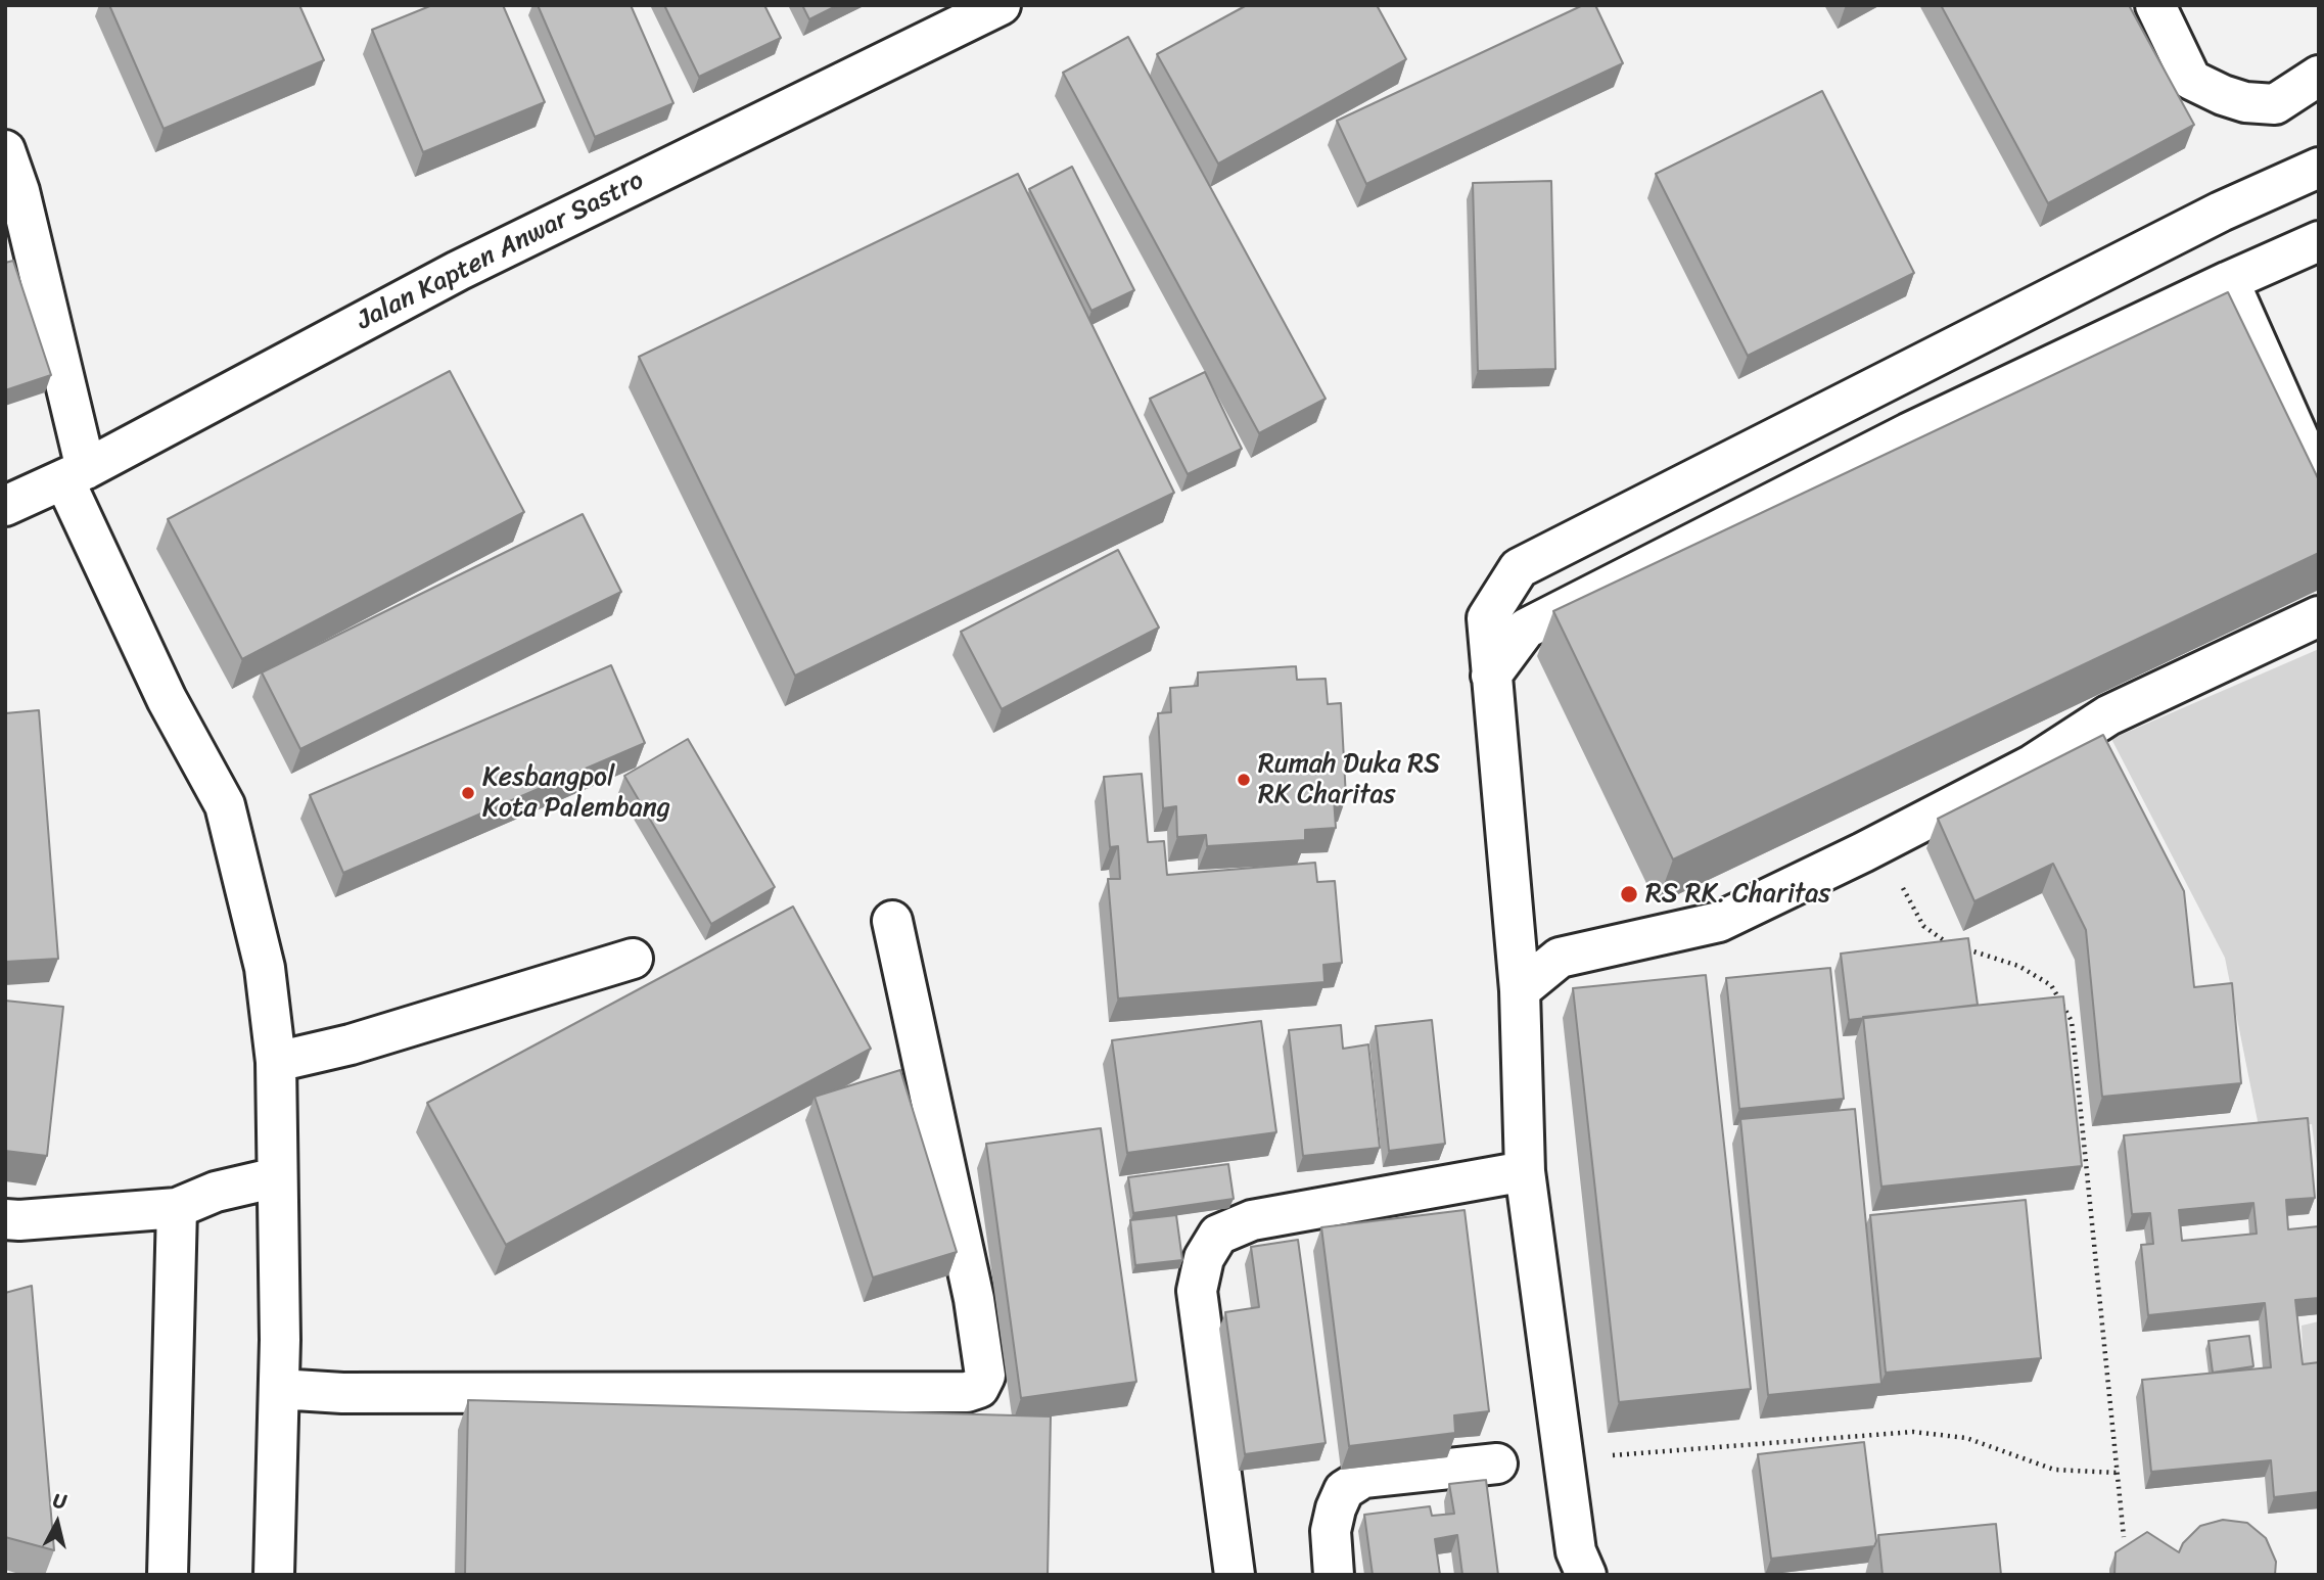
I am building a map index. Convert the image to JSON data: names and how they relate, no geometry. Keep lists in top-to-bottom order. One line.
{"streets":{"street":["Jalan Kapten Anwar Sastro"]},"places":["Rumah Duka RS RK Charitas","Kesbangpol Kota Palembang","RS RK. Charitas"],"north":"top"}
